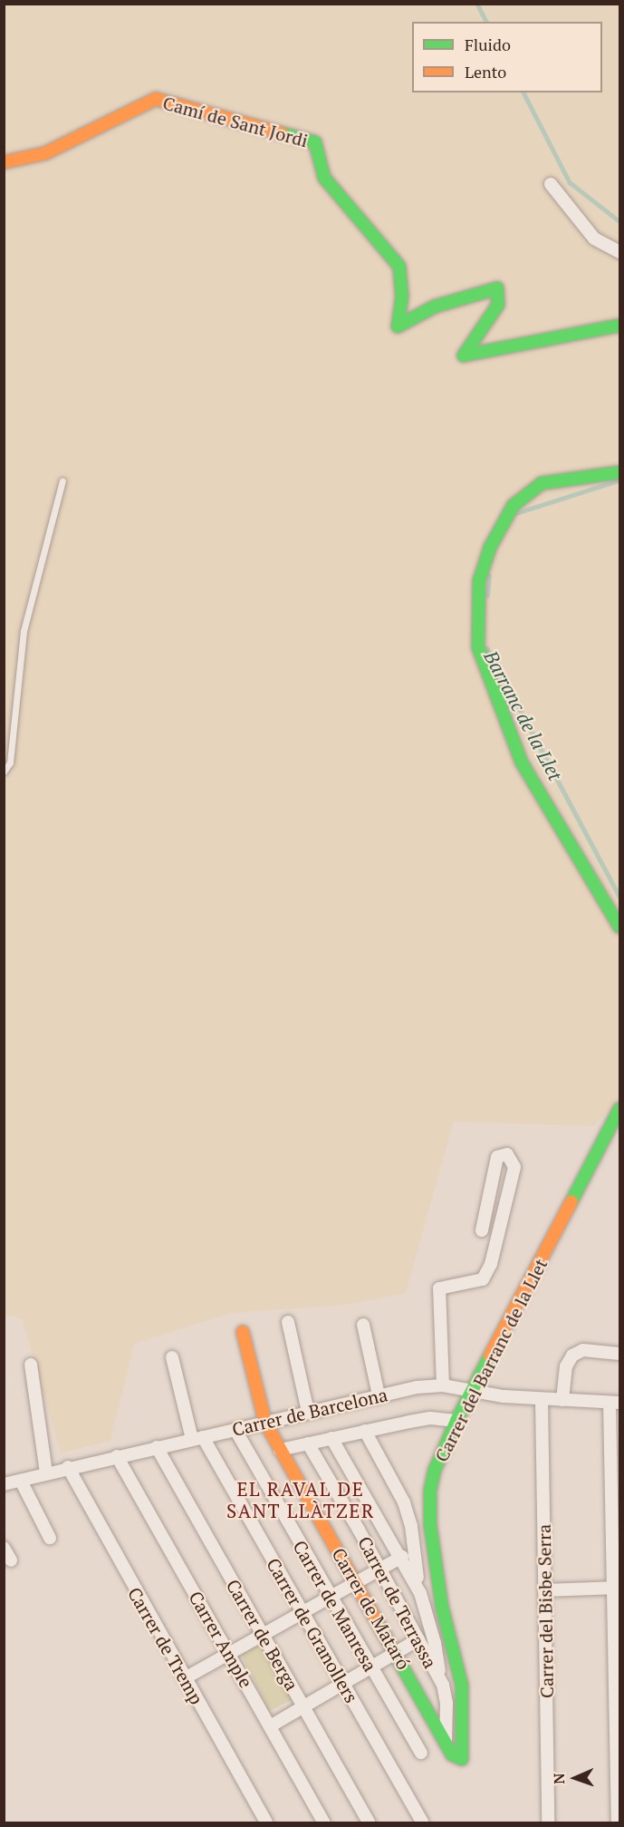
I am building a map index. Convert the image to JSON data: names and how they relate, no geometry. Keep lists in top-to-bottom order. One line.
{"streets":{"street":["Camí de Sant Jordi","Carrer del Barranc de la Llet","Carrer de Barcelona","Carrer de Terrassa","Carrer de Manresa","Carrer de Mataró","Carrer del Bisbe Serra","Carrer de Granollers","Carrer de Berga","Carrer Ample","Carrer de Tremp"]},"crossings":[["Carrer del Barranc de la Llet","Carrer de Barcelona"],["Carrer del Barranc de la Llet","Carrer de Mataró"],["Carrer de Barcelona","Carrer de Manresa"],["Carrer de Barcelona","Carrer de Mataró"],["Carrer de Barcelona","Carrer del Bisbe Serra"],["Carrer de Barcelona","Carrer de Granollers"],["Carrer de Barcelona","Carrer de Berga"],["Carrer de Barcelona","Carrer Ample"],["Carrer de Barcelona","Carrer de Tremp"],["Carrer de Terrassa","Carrer de Mataró"]],"districts":["EL RAVAL DE SANT LLÀTZER"],"water":["Barranc de la Llet"],"legend":["Fluido","Lento"],"north":"left"}
